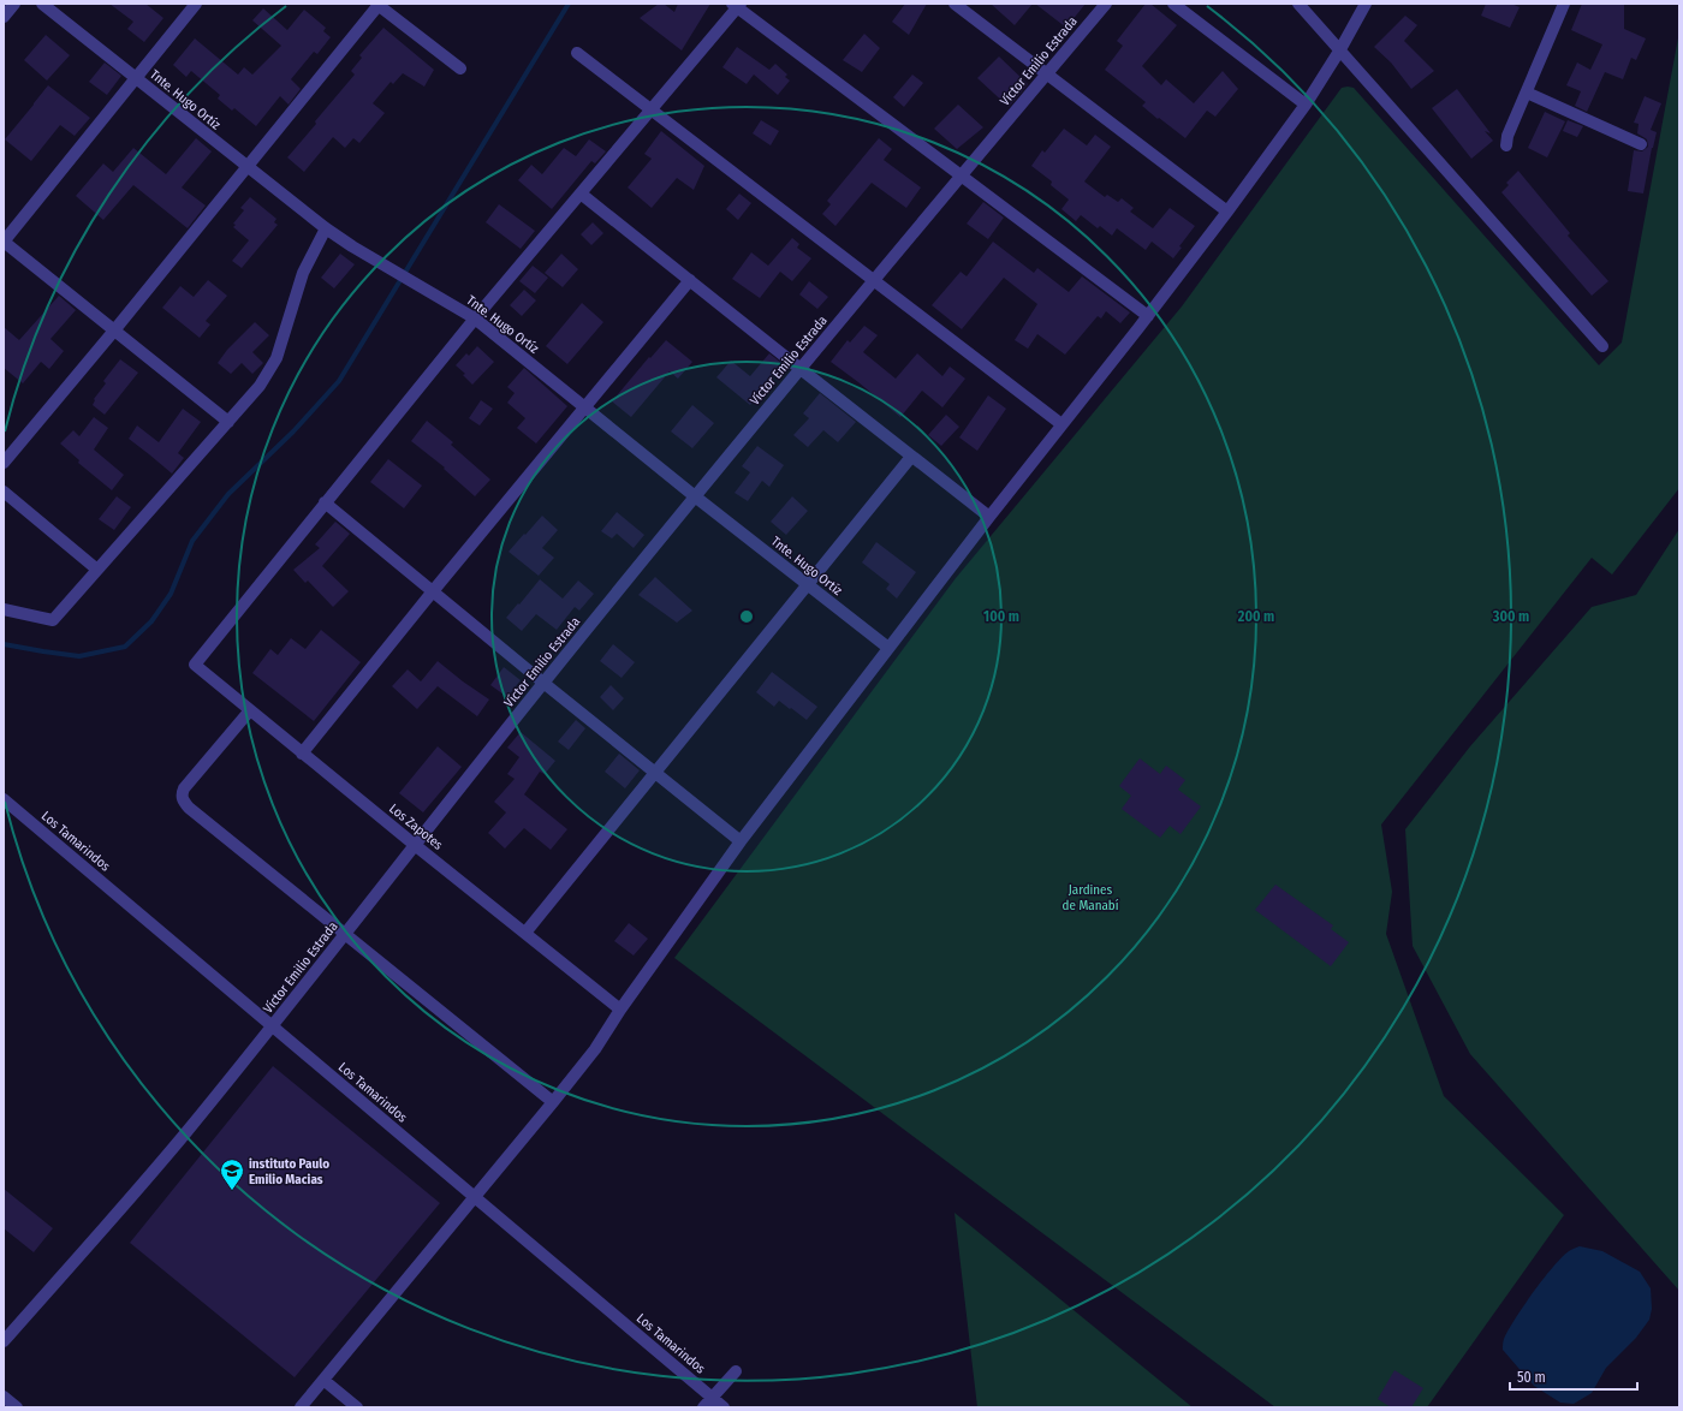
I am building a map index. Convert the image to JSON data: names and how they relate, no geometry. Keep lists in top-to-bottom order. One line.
{"streets":{"street":["Víctor Emilio Estrada","Tnte. Hugo Ortíz","Los Zapotes","Los Tamarindos"]},"crossings":[["Víctor Emilio Estrada","Tnte. Hugo Ortíz"],["Víctor Emilio Estrada","Los Zapotes"],["Víctor Emilio Estrada","Los Tamarindos"]],"parks":["Jardines de Manabí"],"places":{"school or university":["instituto Paulo Emilio Macias"]},"scale_bar":"50 m","rings":["100 m","200 m","300 m"]}
